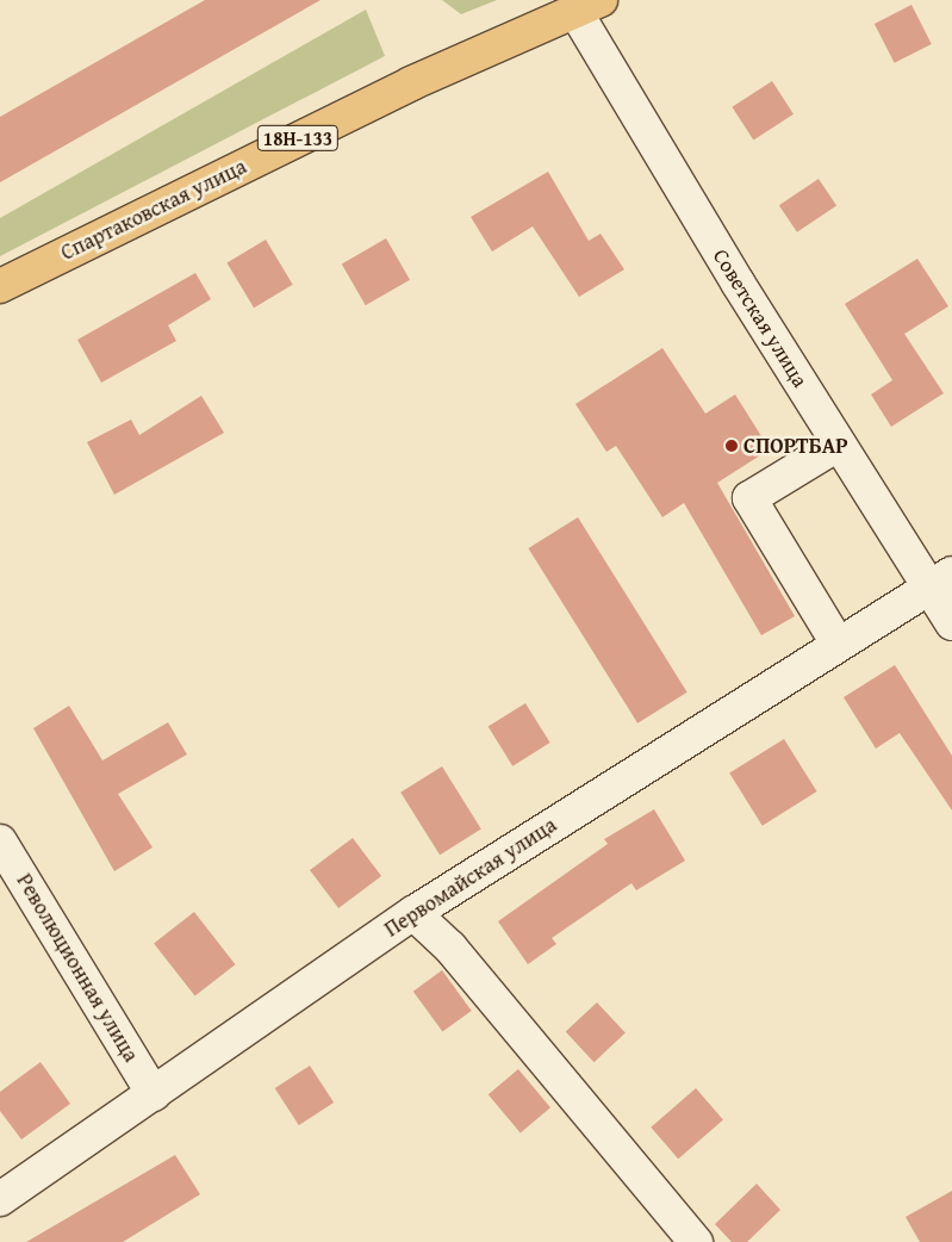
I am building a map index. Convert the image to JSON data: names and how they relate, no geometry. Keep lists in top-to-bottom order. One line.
{"streets":{"main road":["18Н-133","Спартаковская улица"],"street":["Советская улица","Первомайская улица","Революционная улица"]},"crossings":[["Спартаковская улица","Советская улица"],["Советская улица","Первомайская улица"],["Первомайская улица","Революционная улица"]],"places":["СПОРТБАР"]}
